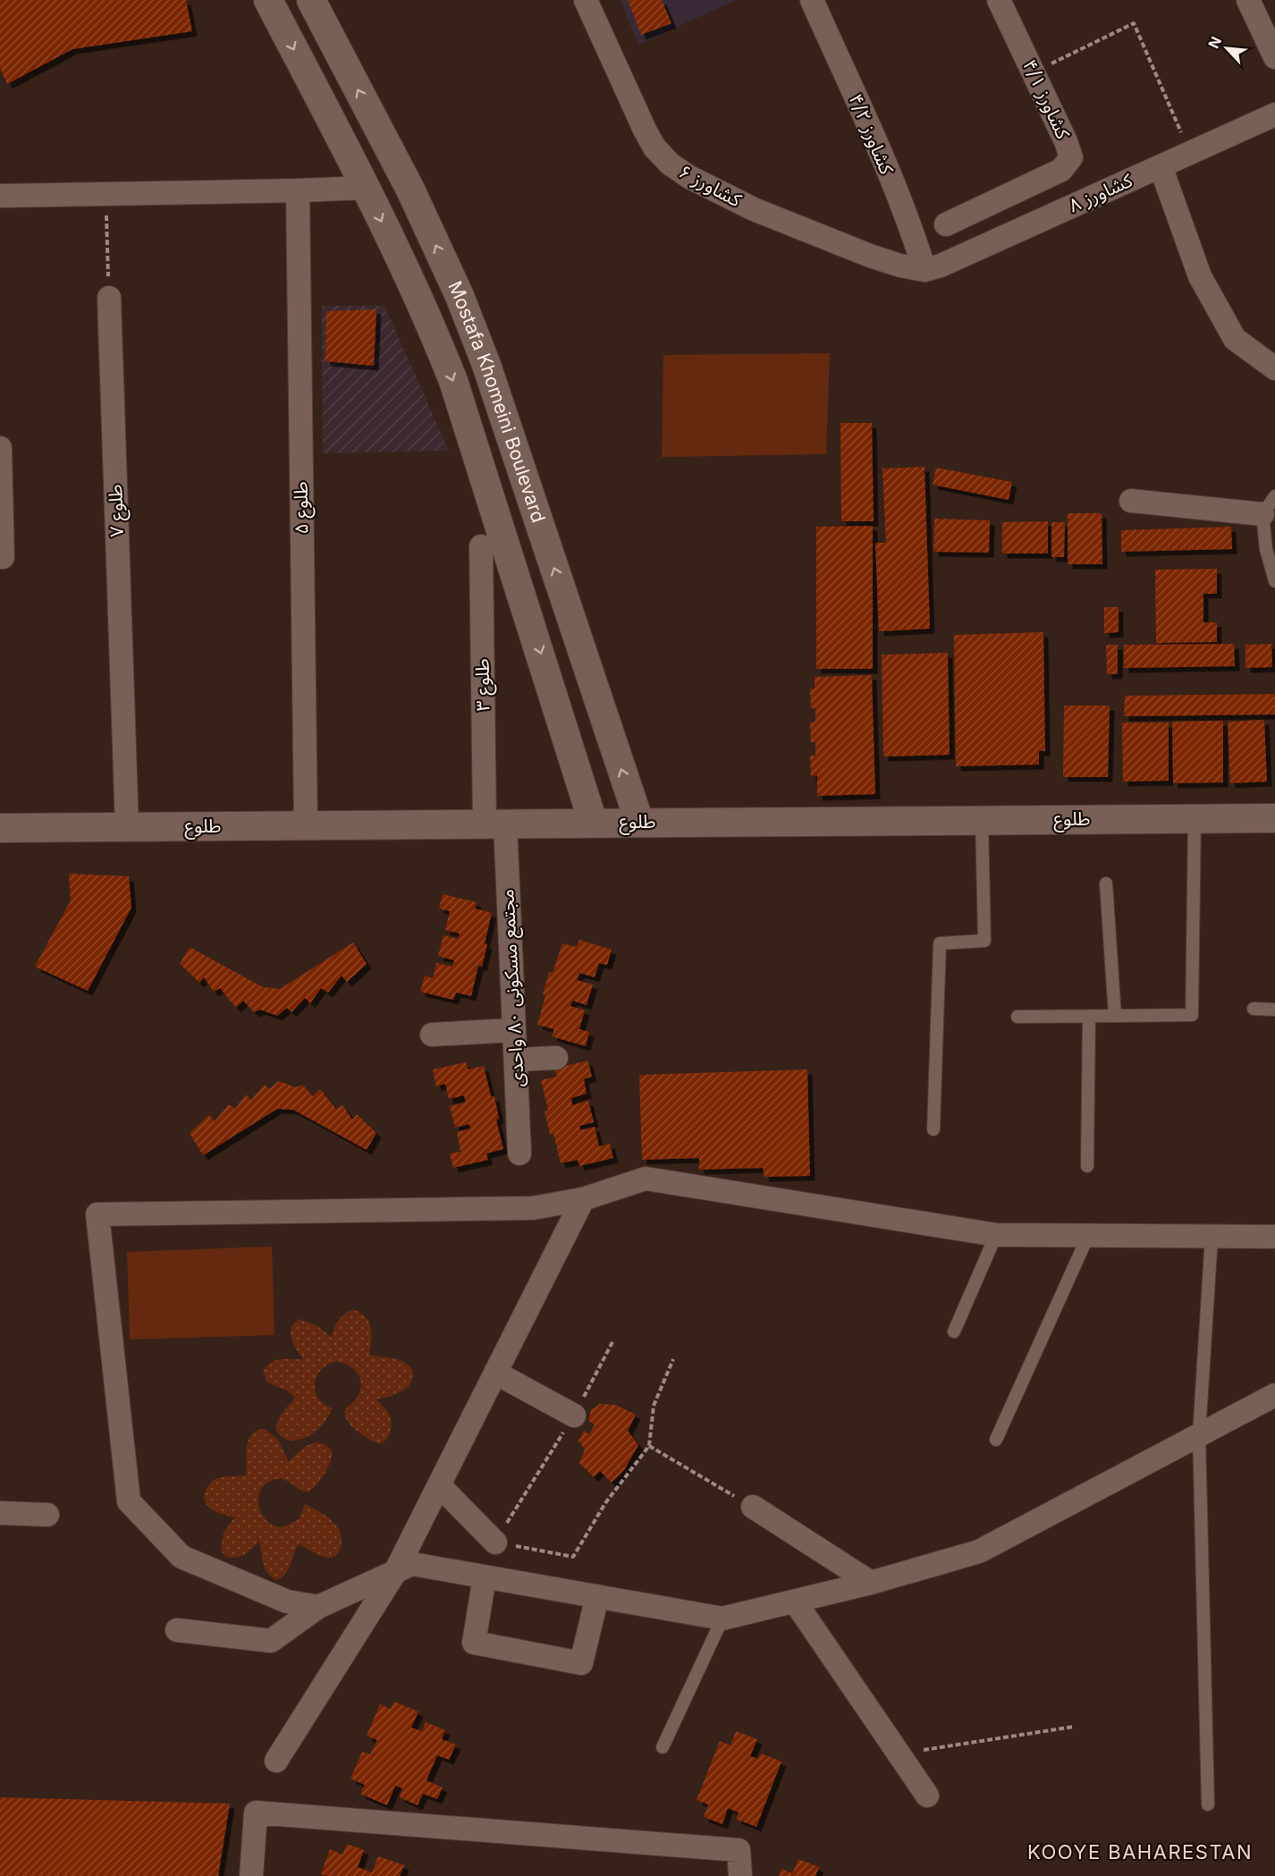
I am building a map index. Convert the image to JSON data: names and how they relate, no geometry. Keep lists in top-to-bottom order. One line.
{"streets":{"street":["کشاورز ۴/۱","کشاورز ۴/۲","کشاورز ۶","کشاورز ۸","Mostafa Khomeini Boulevard","طلوع ۵","طلوع ۷","طلوع ۳","طلوع","مجتمع مسکونی ۸۰ واحدی"]},"crossings":[["کشاورز ۴/۲","کشاورز ۶"],["کشاورز ۴/۲","کشاورز ۸"],["کشاورز ۶","کشاورز ۸"],["Mostafa Khomeini Boulevard","طلوع"],["طلوع ۵","طلوع"],["طلوع ۷","طلوع"],["طلوع ۳","طلوع"],["طلوع ۳","مجتمع مسکونی ۸۰ واحدی"],["طلوع","مجتمع مسکونی ۸۰ واحدی"]],"districts":["KOOYE BAHARESTAN"],"north":"top left"}
